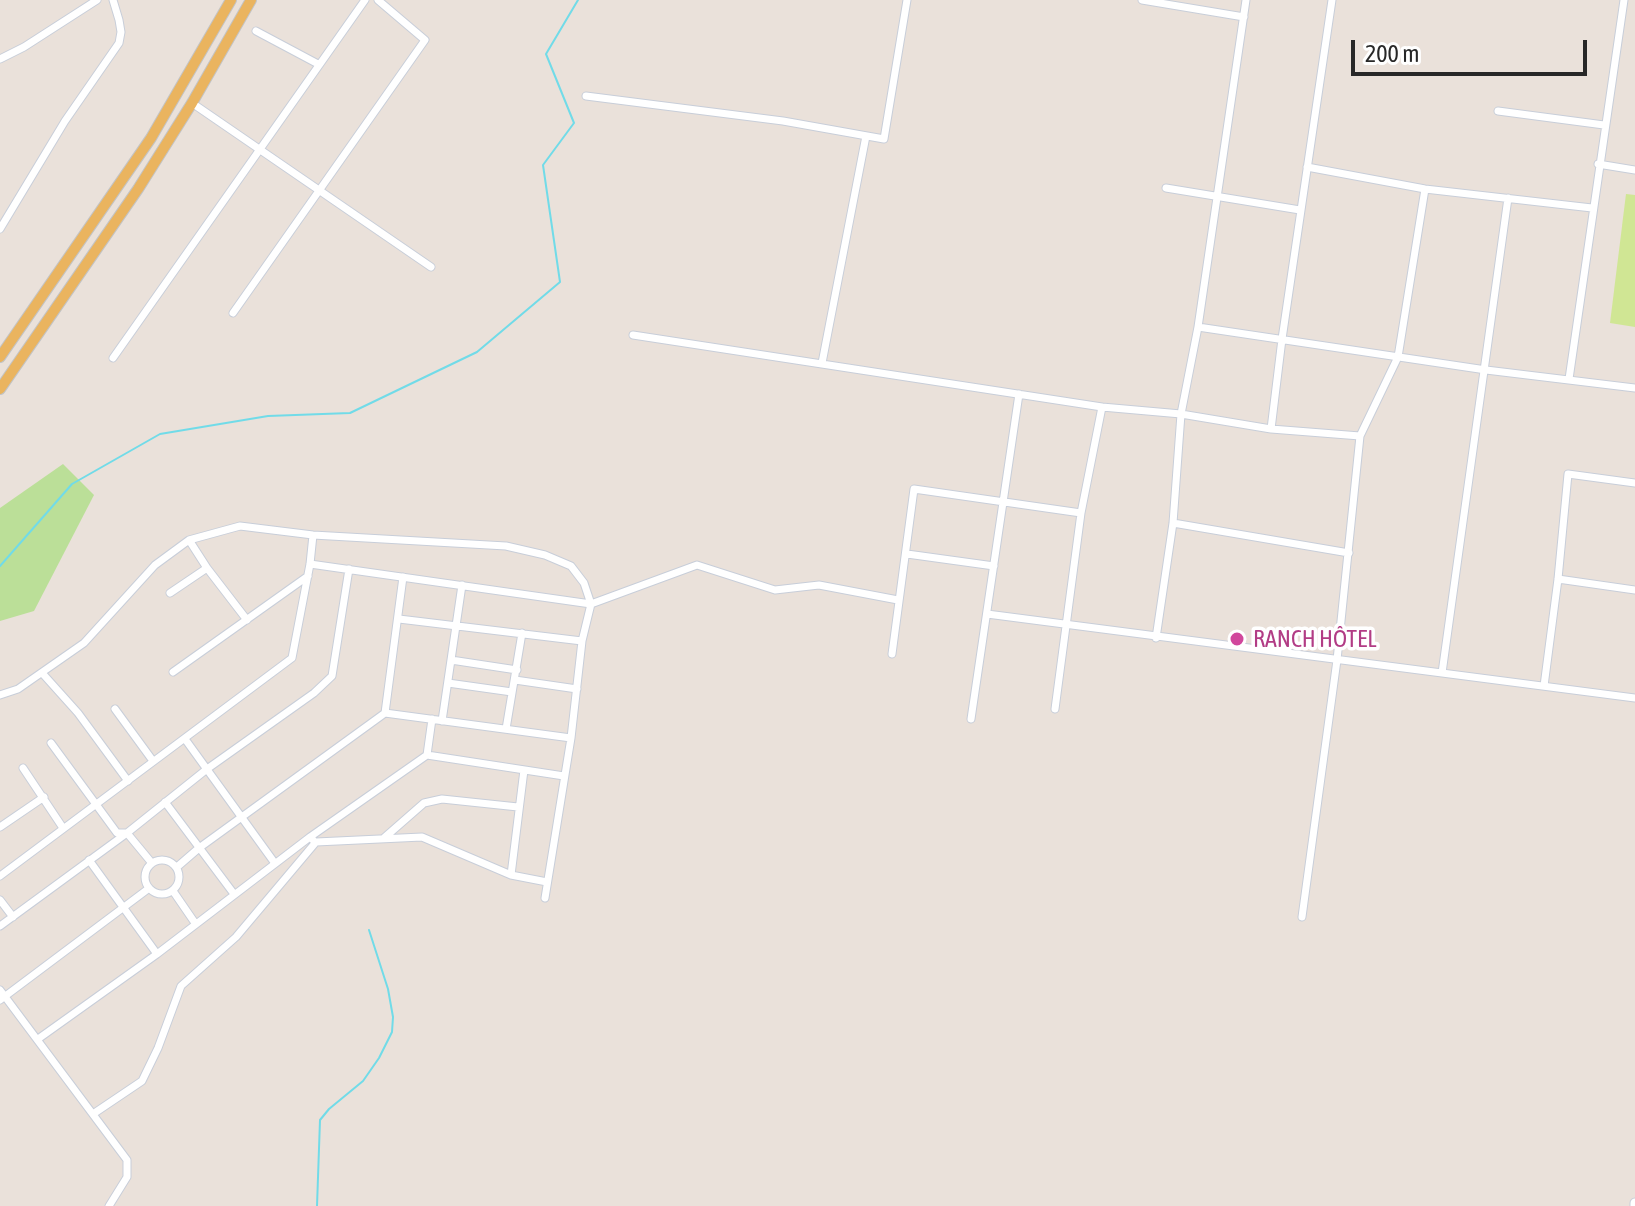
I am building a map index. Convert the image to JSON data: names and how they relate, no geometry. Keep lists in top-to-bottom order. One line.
{"places":["RANCH HÔTEL"],"scale_bar":"200 m"}
